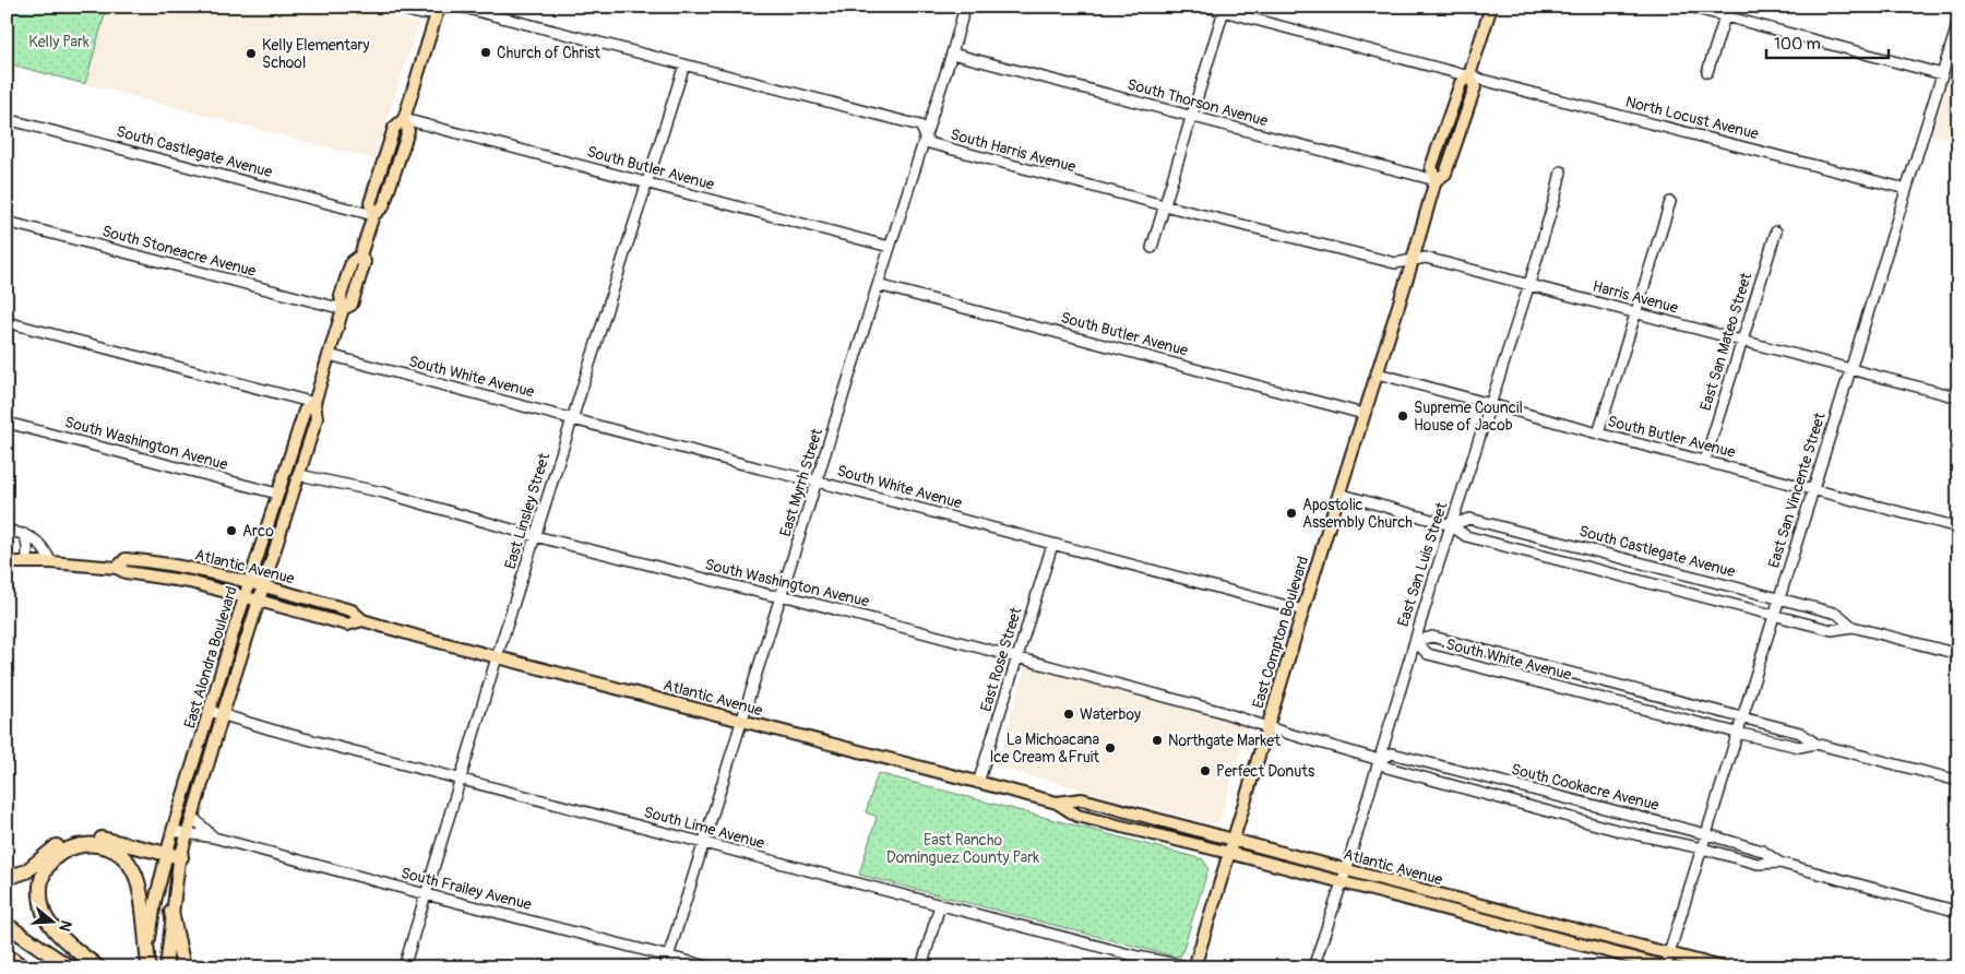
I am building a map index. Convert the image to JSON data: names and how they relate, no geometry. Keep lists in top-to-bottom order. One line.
{"streets":{"main road":["Atlantic Avenue","East Compton Boulevard","East Alondra Boulevard"],"street":["South Thorson Avenue","North Locust Avenue","South Harris Avenue","South Castlegate Avenue","South Butler Avenue","South Stoneacre Avenue","Harris Avenue","East San Mateo Street","South White Avenue","South Washington Avenue","East Myrrh Street","East San Vincente Street","East Linsley Street","East San Luis Street","East Rose Street","South Cookacre Avenue","South Lime Avenue","South Frailey Avenue"]},"crossings":[["South Thorson Avenue","East Myrrh Street"],["South Thorson Avenue","East Compton Boulevard"],["North Locust Avenue","East San Vincente Street"],["North Locust Avenue","East Compton Boulevard"],["South Harris Avenue","Harris Avenue"],["South Harris Avenue","East Myrrh Street"],["South Harris Avenue","East Linsley Street"],["South Harris Avenue","East Compton Boulevard"],["South Castlegate Avenue","East San Vincente Street"],["South Castlegate Avenue","East San Luis Street"],["South Castlegate Avenue","East Compton Boulevard"],["South Castlegate Avenue","East Alondra Boulevard"],["South Butler Avenue","East San Mateo Street"],["South Butler Avenue","East Myrrh Street"],["South Butler Avenue","East San Vincente Street"],["South Butler Avenue","East Linsley Street"],["South Butler Avenue","East San Luis Street"],["South Butler Avenue","East Compton Boulevard"],["South Butler Avenue","East Alondra Boulevard"],["South Stoneacre Avenue","East Alondra Boulevard"],["Harris Avenue","East San Mateo Street"],["Harris Avenue","East San Vincente Street"],["Harris Avenue","East San Luis Street"],["Harris Avenue","East Compton Boulevard"],["South White Avenue","East Myrrh Street"],["South White Avenue","East San Vincente Street"],["South White Avenue","East Linsley Street"],["South White Avenue","East San Luis Street"],["South White Avenue","East Compton Boulevard"],["South White Avenue","East Alondra Boulevard"],["South White Avenue","East Rose Street"],["South Washington Avenue","East Myrrh Street"],["South Washington Avenue","East Linsley Street"],["South Washington Avenue","East Compton Boulevard"],["South Washington Avenue","East Alondra Boulevard"],["South Washington Avenue","East Rose Street"],["South Washington Avenue","South Cookacre Avenue"],["East Myrrh Street","Atlantic Avenue"],["East Myrrh Street","South Lime Avenue"],["East Myrrh Street","South Frailey Avenue"],["East San Vincente Street","Atlantic Avenue"],["East San Vincente Street","South Cookacre Avenue"],["East Linsley Street","Atlantic Avenue"],["East Linsley Street","South Lime Avenue"],["East Linsley Street","South Frailey Avenue"],["East San Luis Street","Atlantic Avenue"],["East San Luis Street","South Cookacre Avenue"],["Atlantic Avenue","East Compton Boulevard"],["Atlantic Avenue","East Alondra Boulevard"],["Atlantic Avenue","East Rose Street"],["East Compton Boulevard","South Cookacre Avenue"],["East Compton Boulevard","South Lime Avenue"],["East Alondra Boulevard","South Lime Avenue"],["East Alondra Boulevard","South Frailey Avenue"]],"parks":["Kelly Park","East Rancho Dominguez County Park"],"places":["Church of Christ","Kelly Elementary School","Supreme Council House of Jacob","Apostolic Assembly Church","Arco","Waterboy","Northgate Market","La Michoacana Ice Cream &Fruit","Perfect Donuts"],"scale_bar":"100 m","north":"right"}
